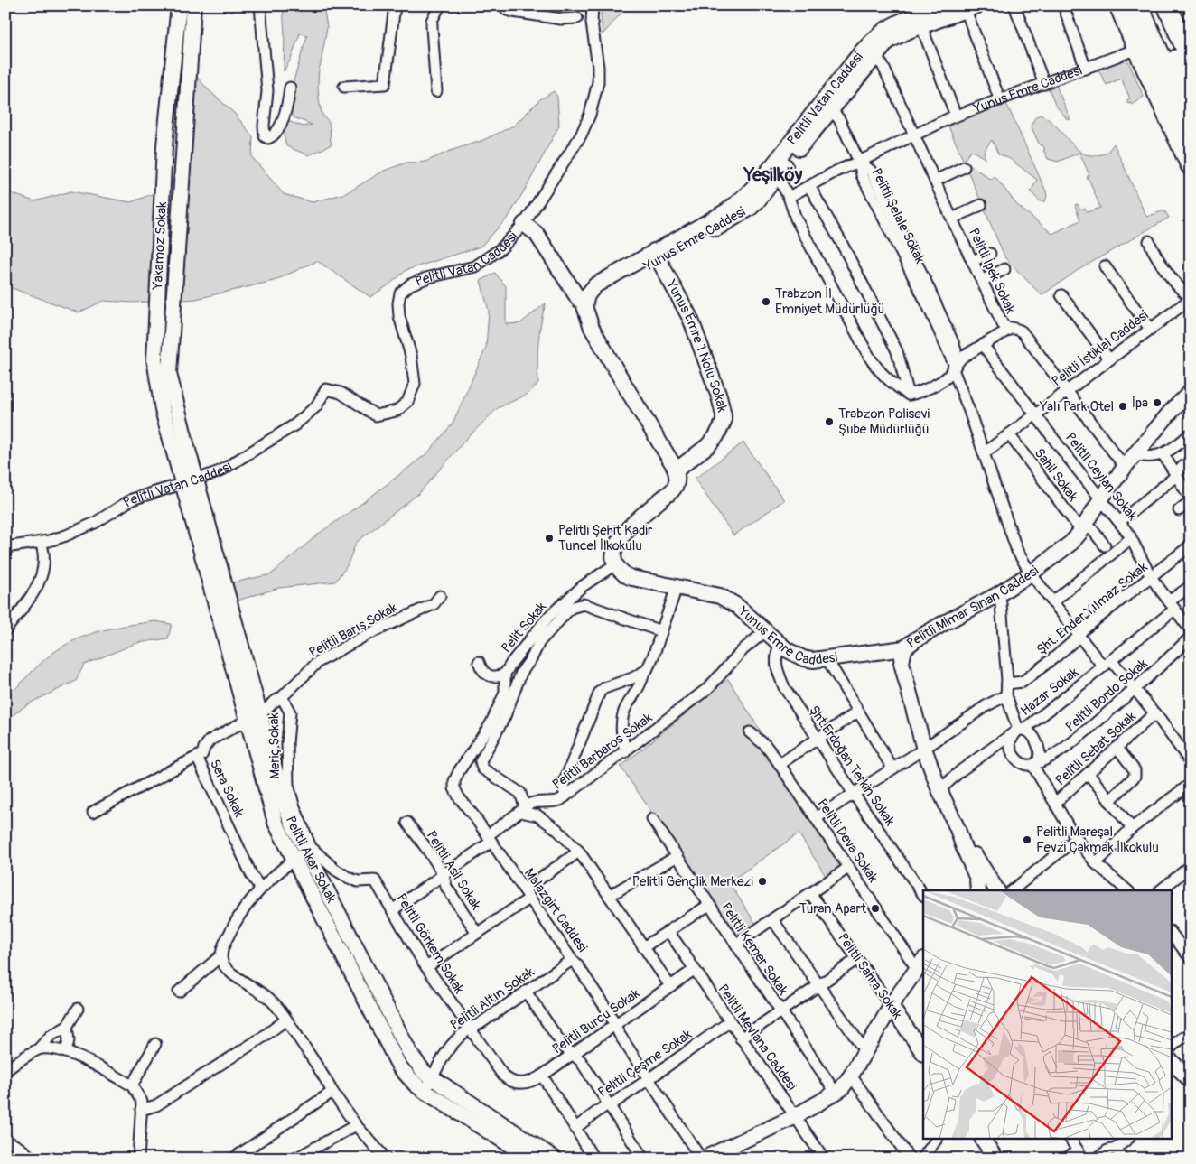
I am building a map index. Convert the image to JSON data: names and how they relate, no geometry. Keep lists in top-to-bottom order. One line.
{"streets":{"street":["Yunus Emre Caddesi","Pelitli Vatan Caddesi","Pelitli Şelale Sokak","Yakamoz Sokak","Pelitli İpek Sokak","Yunus Emre 1 Nolu Sokak","Pelitli İstiklal Caddesi","Sahil Sokak","Pelitli Ceylan Sokak","Pelitli Mimar Sinan Caddesi","Şht. Ender Yılmaz Sokak","Pelit Sokak","Pelitli Barış Sokak","Hazar Sokak","Pelitli Bordo Sokak","Meriç Sokak","Pelitli Sebat Sokak","Pelitli Barbaros Sokak","Şht.Erdoğan Terkin Sokak","Sera Sokak","Pelitli Deva Sokak","Pelitli Akar Sokak","Pelitli Asil Sokak","Malazgirt Caddesi","Pelitli Görkem Sokak","Pelitli Kemer Sokak","Pelitli Sahra Sokak","Pelitli Altın Sokak","Pelitli Burcu Sokak","Pelitli Mevlana Caddesi","Pelitli Çeşme Sokak"]},"crossings":[["Yunus Emre Caddesi","Pelitli Vatan Caddesi"],["Yunus Emre Caddesi","Pelitli Şelale Sokak"],["Yunus Emre Caddesi","Pelitli İpek Sokak"],["Yunus Emre Caddesi","Yunus Emre 1 Nolu Sokak"],["Yunus Emre Caddesi","Pelitli Mimar Sinan Caddesi"],["Yunus Emre Caddesi","Pelit Sokak"],["Yunus Emre Caddesi","Pelitli Barbaros Sokak"],["Yunus Emre Caddesi","Şht.Erdoğan Terkin Sokak"],["Pelitli Vatan Caddesi","Pelitli Şelale Sokak"],["Pelitli Vatan Caddesi","Yakamoz Sokak"],["Pelitli Vatan Caddesi","Pelitli İpek Sokak"],["Pelitli Vatan Caddesi","Pelitli Akar Sokak"],["Pelitli Şelale Sokak","Pelitli İstiklal Caddesi"],["Pelitli Şelale Sokak","Pelitli Mimar Sinan Caddesi"],["Pelitli Şelale Sokak","Şht. Ender Yılmaz Sokak"],["Pelitli Şelale Sokak","Hazar Sokak"],["Pelitli Şelale Sokak","Pelitli Bordo Sokak"],["Pelitli Şelale Sokak","Pelitli Sebat Sokak"],["Yakamoz Sokak","Pelitli Akar Sokak"],["Pelitli İpek Sokak","Pelitli İstiklal Caddesi"],["Pelitli İpek Sokak","Pelitli Mimar Sinan Caddesi"],["Pelitli İstiklal Caddesi","Sahil Sokak"],["Pelitli İstiklal Caddesi","Pelitli Ceylan Sokak"],["Sahil Sokak","Pelitli Mimar Sinan Caddesi"],["Pelitli Ceylan Sokak","Pelitli Mimar Sinan Caddesi"],["Pelitli Ceylan Sokak","Şht. Ender Yılmaz Sokak"],["Pelitli Ceylan Sokak","Hazar Sokak"],["Pelitli Mimar Sinan Caddesi","Hazar Sokak"],["Pelit Sokak","Malazgirt Caddesi"],["Pelitli Barış Sokak","Meriç Sokak"],["Pelitli Barış Sokak","Sera Sokak"],["Pelitli Barış Sokak","Pelitli Akar Sokak"],["Hazar Sokak","Pelitli Bordo Sokak"],["Meriç Sokak","Pelitli Akar Sokak"],["Meriç Sokak","Pelitli Görkem Sokak"],["Pelitli Akar Sokak","Pelitli Görkem Sokak"],["Pelitli Akar Sokak","Pelitli Altın Sokak"],["Malazgirt Caddesi","Pelitli Altın Sokak"],["Malazgirt Caddesi","Pelitli Burcu Sokak"],["Malazgirt Caddesi","Pelitli Çeşme Sokak"],["Pelitli Görkem Sokak","Pelitli Altın Sokak"],["Pelitli Görkem Sokak","Pelitli Burcu Sokak"],["Pelitli Burcu Sokak","Pelitli Mevlana Caddesi"],["Pelitli Mevlana Caddesi","Pelitli Çeşme Sokak"]],"districts":["Yeşilköy"],"places":["Trabzon İl Emniyet Müdürlüğü","İpa","Yalı Park Otel","Trabzon Polisevi Şube Müdürlüğü","Pelitli Şehit Kadir Tuncel İlkokulu","Pelitli Mareşal Fevzi Çakmak İlkokulu","Pelitli Gençlik Merkezi","Turan Apart"]}
